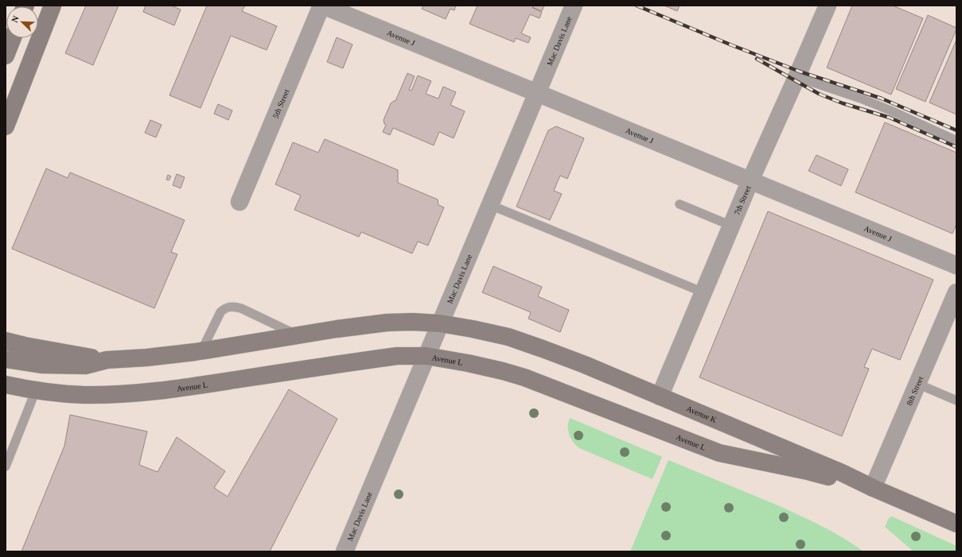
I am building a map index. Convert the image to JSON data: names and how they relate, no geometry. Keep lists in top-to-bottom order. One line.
{"streets":{"main road":["Avenue L","Avenue K"],"street":["Avenue J","Mac Davis Lane","5th Street","7th Street","8th Street"]},"crossings":[["Avenue J","Mac Davis Lane"],["Avenue J","5th Street"],["Avenue J","7th Street"],["Mac Davis Lane","Avenue L"],["Mac Davis Lane","Avenue K"],["7th Street","Avenue K"],["Avenue L","8th Street"],["Avenue L","Avenue K"],["8th Street","Avenue K"]],"north":"top left"}
